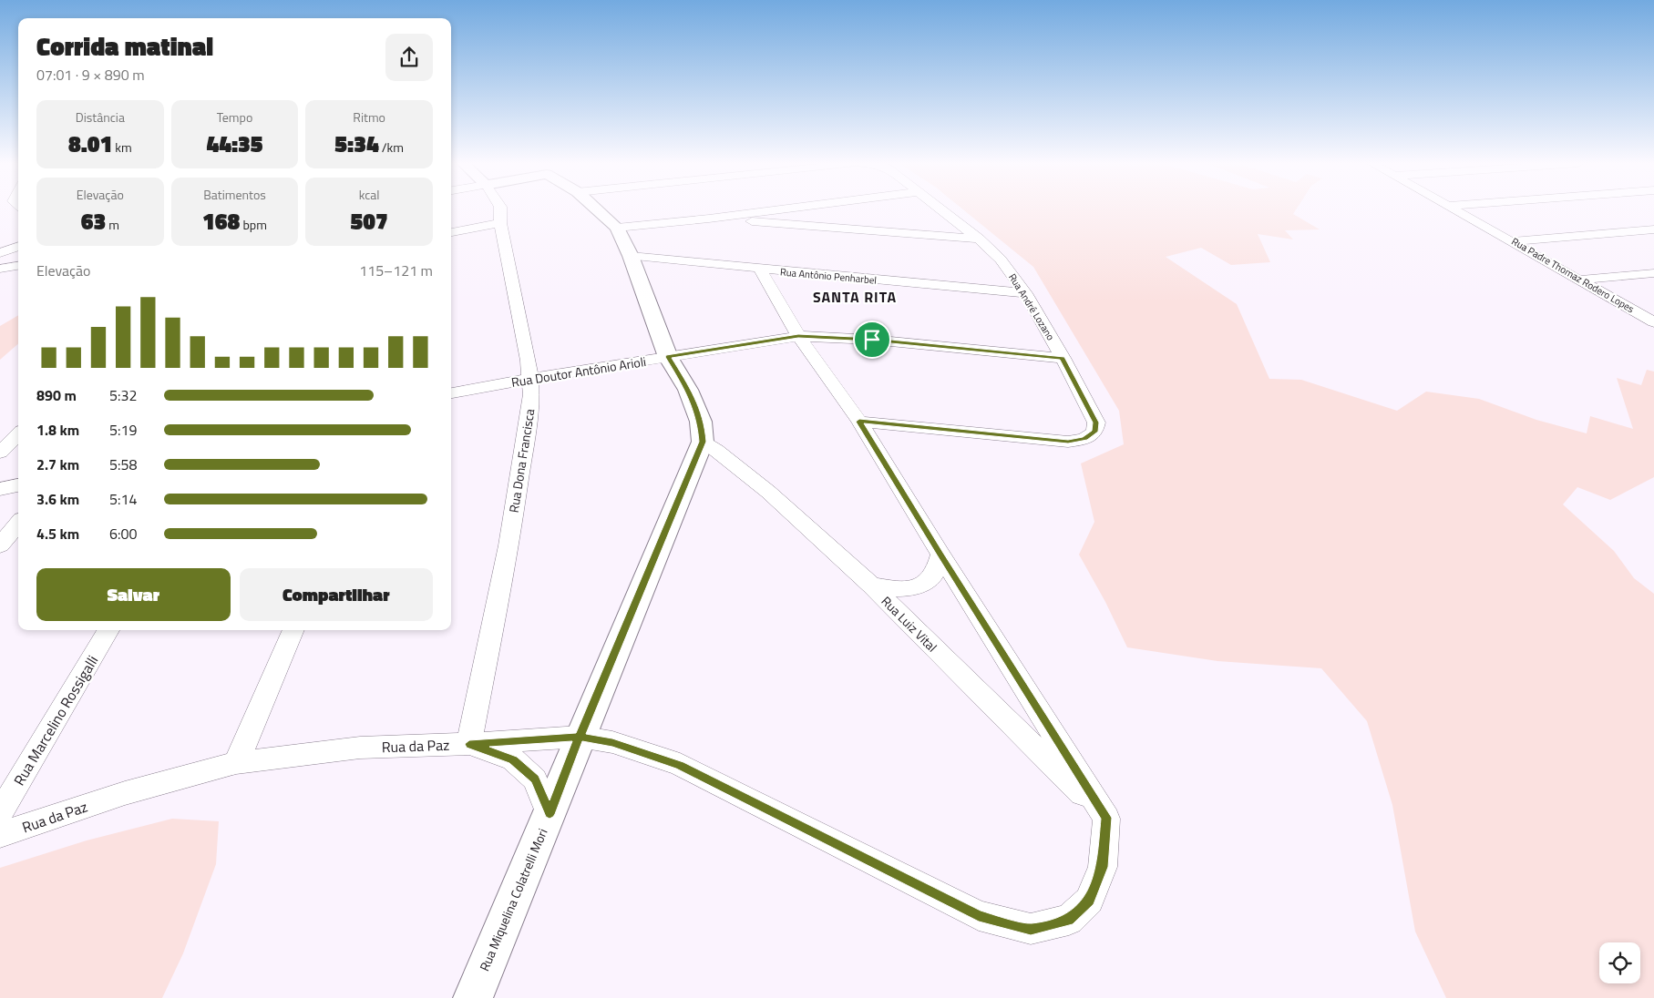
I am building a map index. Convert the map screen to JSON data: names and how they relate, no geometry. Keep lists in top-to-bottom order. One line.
{"streets":{"street":["Rua Padre Thomaz Rodero Lopes","Rua Antônio Penharbel","Rua André Lozano","Rua Doutor Antônio Arioli","Rua Dona Francisca","Rua Luiz Vital","Rua Marcelino Rossigalli","Rua da Paz","Rua Miquelina Colatrelli Mori"]},"crossings":[["Rua Antônio Penharbel","Rua André Lozano"],["Rua André Lozano","Rua Doutor Antônio Arioli"],["Rua Doutor Antônio Arioli","Rua Dona Francisca"],["Rua Dona Francisca","Rua da Paz"],["Rua Luiz Vital","Rua da Paz"],["Rua Luiz Vital","Rua Miquelina Colatrelli Mori"],["Rua da Paz","Rua Miquelina Colatrelli Mori"]],"districts":["SANTA RITA"],"page":{"heading":["Corrida matinal","07:01 · 9 × 890 m"],"stats":[["Distância","8.01 km"],["Tempo","44:35"],["Ritmo","5:34 /km"],["Elevação","63 m"],["Batimentos","168 bpm"],["kcal","507"]],"chart":["Elevação","115–121 m"],"list":[{"name":"890 m","note":"5:32"},{"name":"1.8 km","note":"5:19"},{"name":"2.7 km","note":"5:58"},{"name":"3.6 km","note":"5:14"},{"name":"4.5 km","note":"6:00"}],"buttons":["Salvar","Compartilhar"]}}
